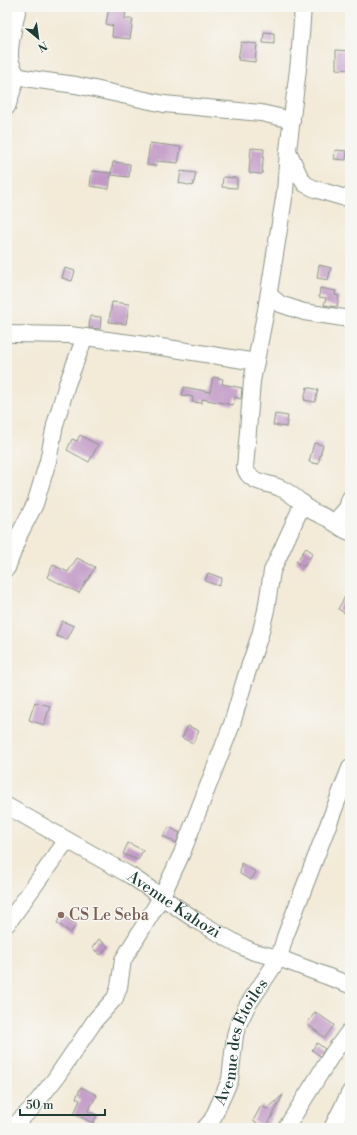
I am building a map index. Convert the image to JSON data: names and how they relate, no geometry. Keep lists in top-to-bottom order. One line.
{"streets":{"street":["Avenue Kahozi","Avenue des Etoiles"]},"crossings":[["Avenue Kahozi","Avenue des Etoiles"]],"places":["CS Le Seba"],"scale_bar":"50 m","north":"bottom right"}
